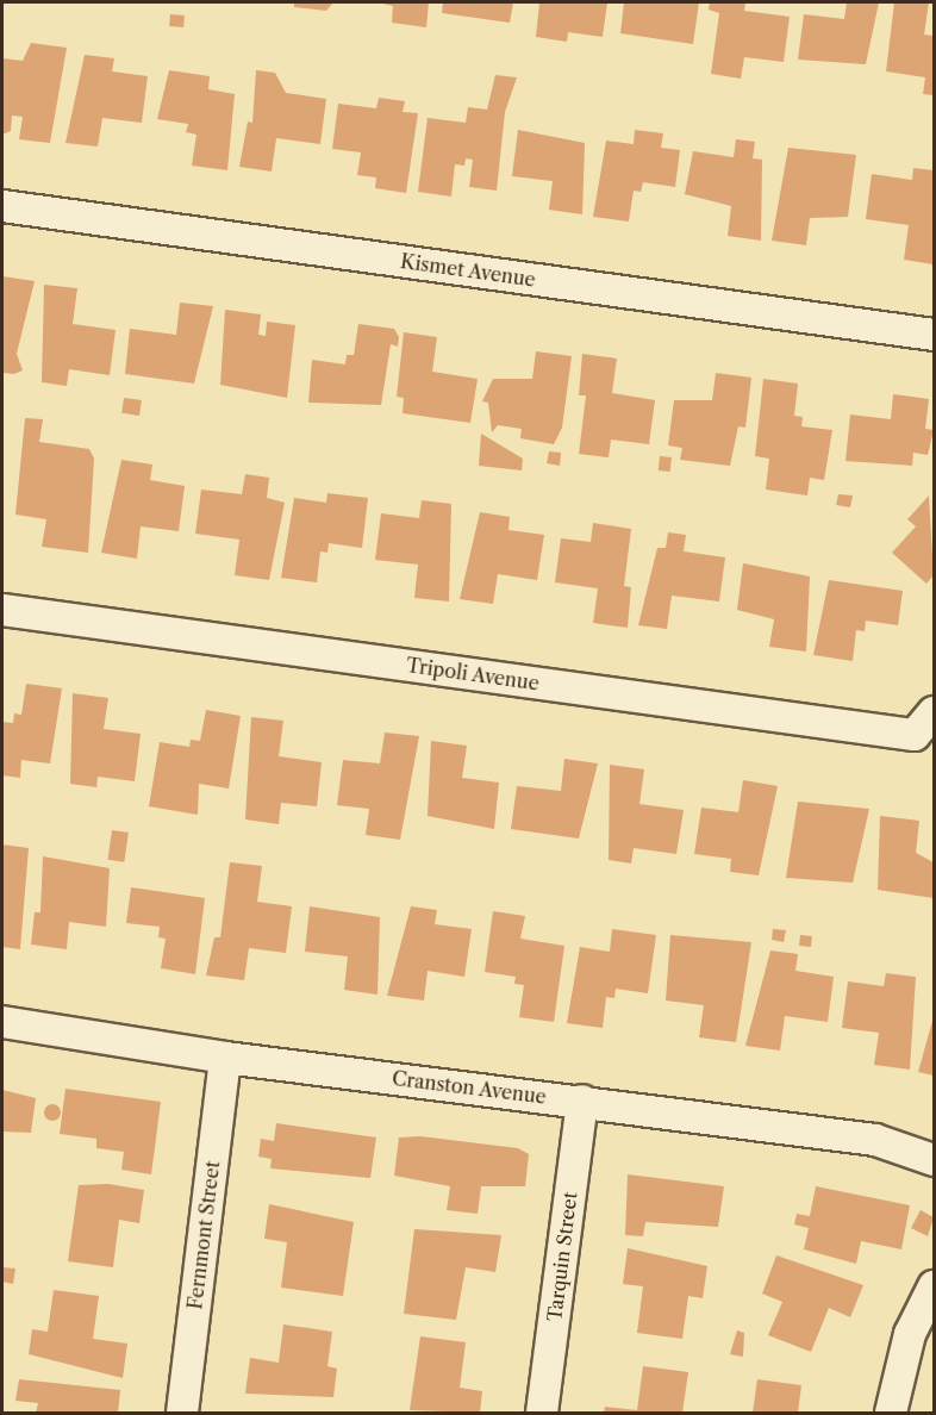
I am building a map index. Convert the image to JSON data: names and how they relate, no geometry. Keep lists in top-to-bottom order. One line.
{"streets":{"street":["Kismet Avenue","Tripoli Avenue","Cranston Avenue","Fernmont Street","Tarquin Street"]},"crossings":[["Cranston Avenue","Fernmont Street"],["Cranston Avenue","Tarquin Street"]]}
